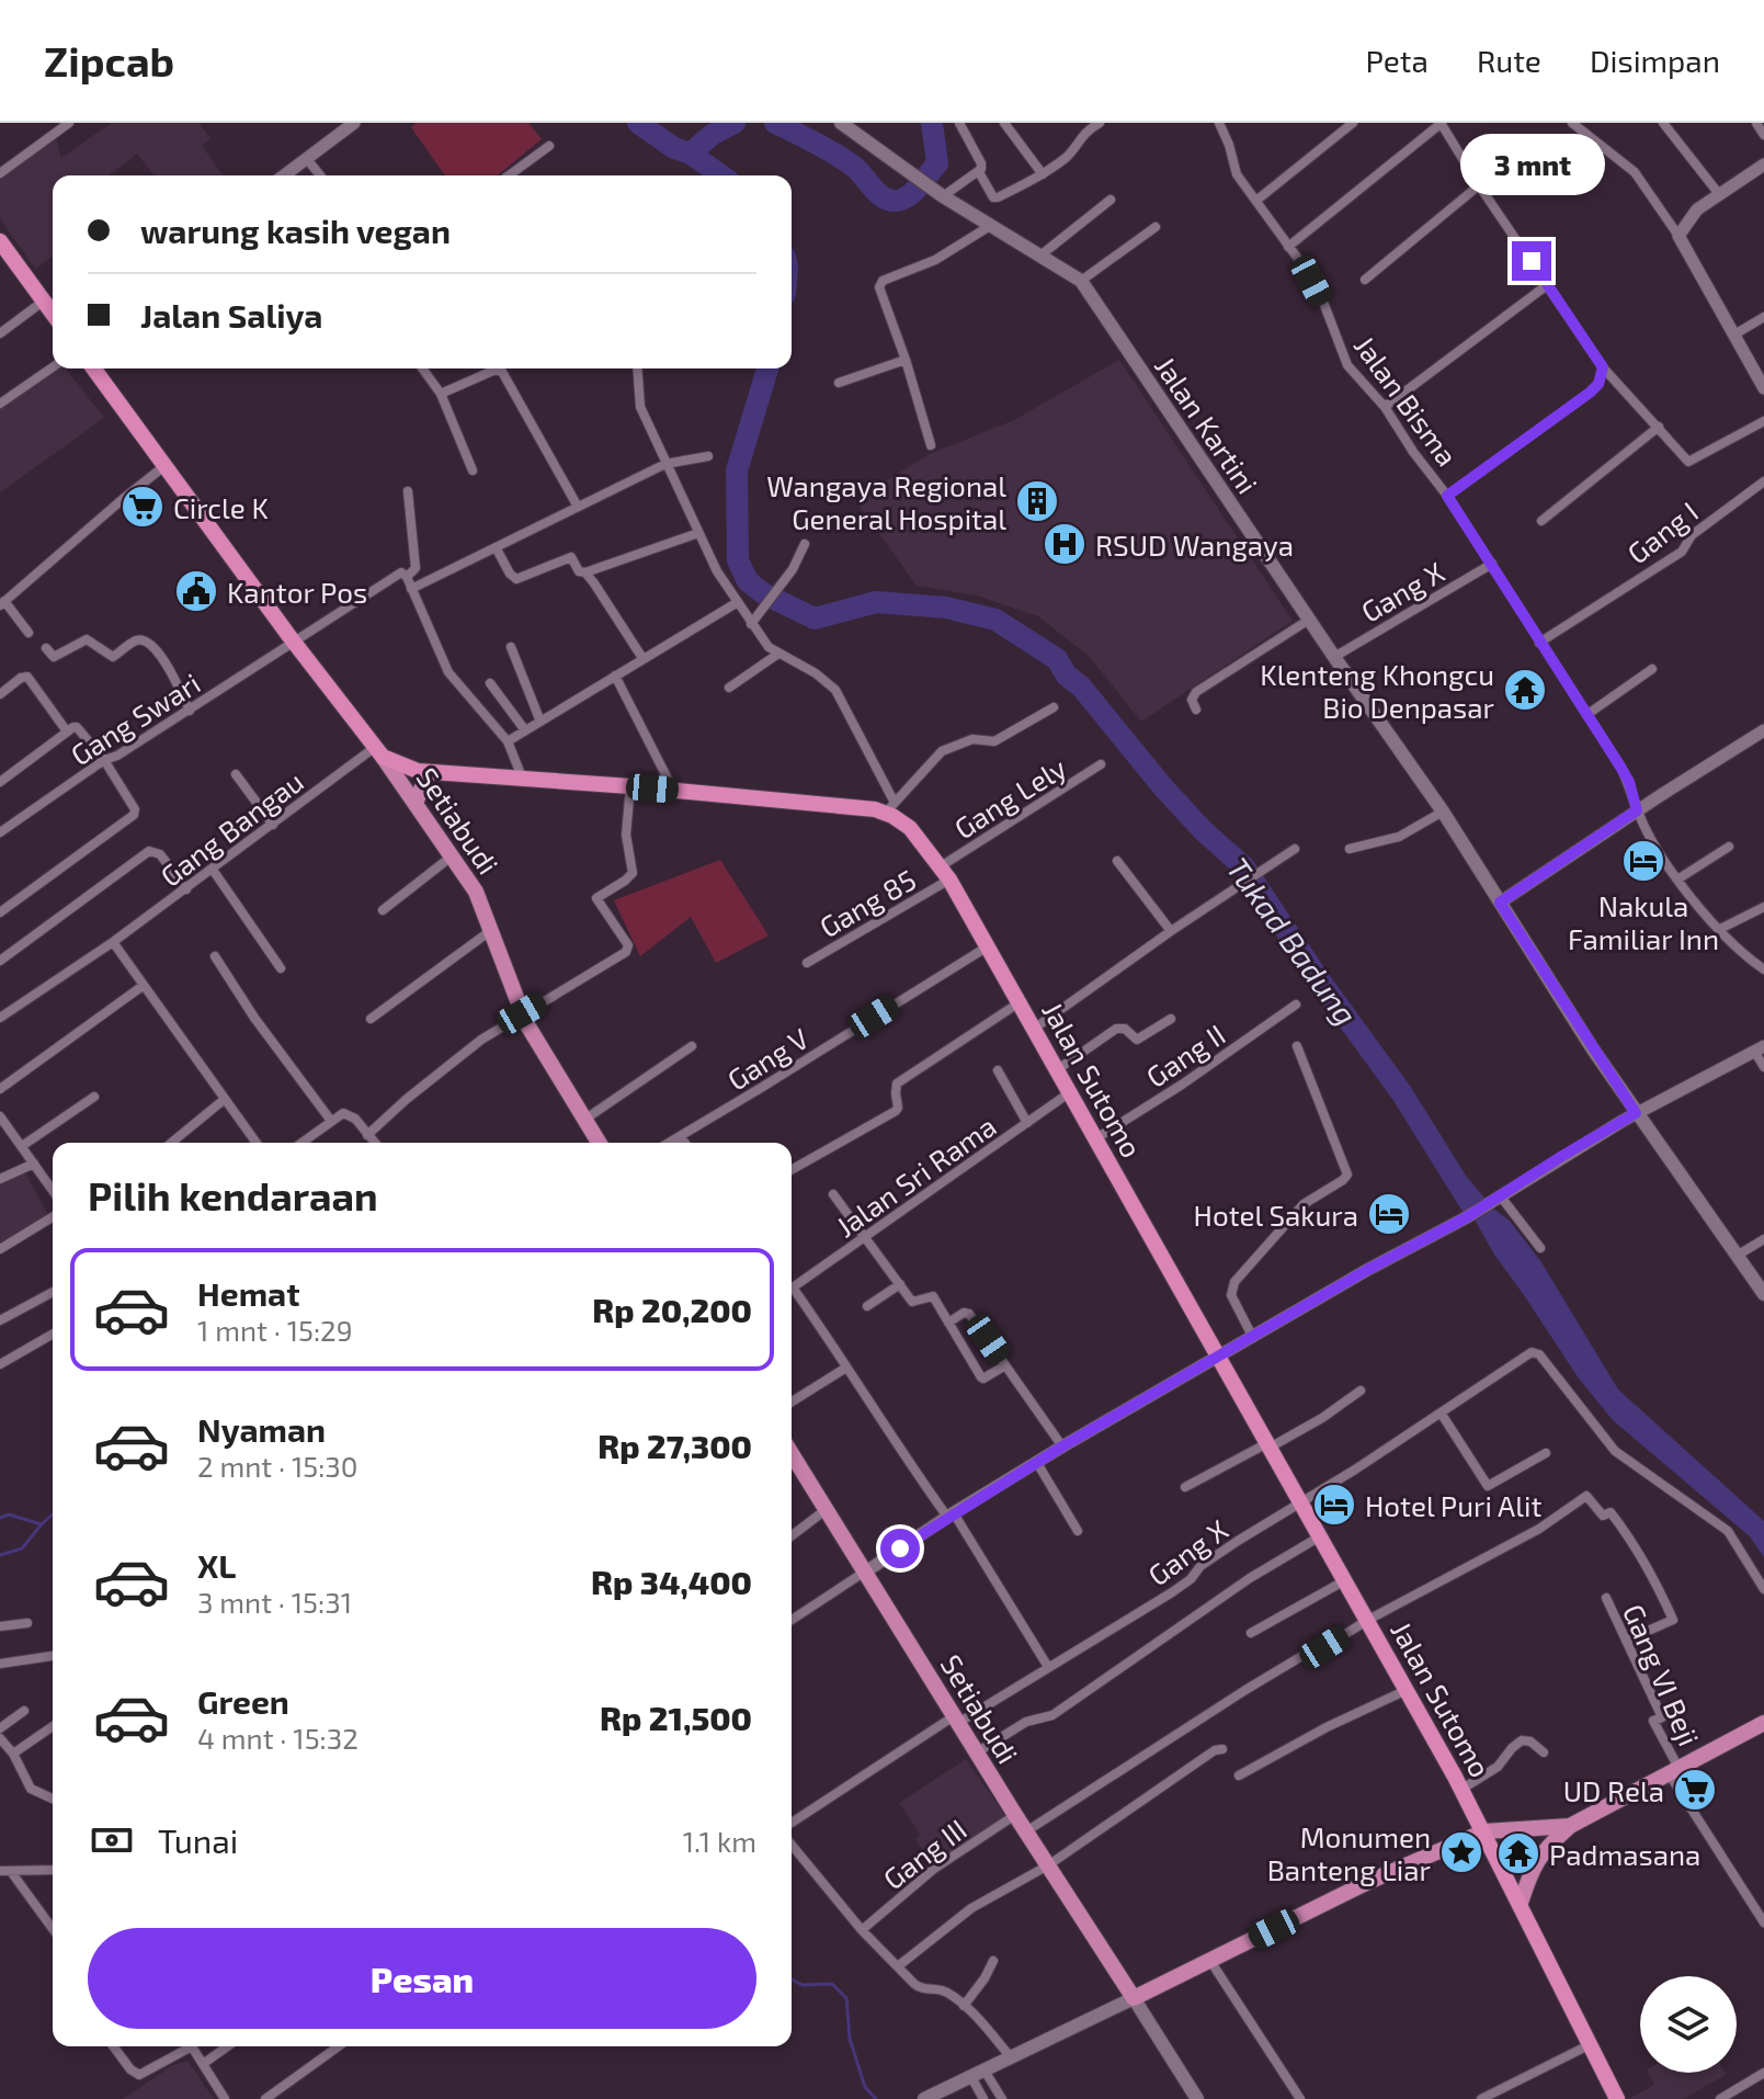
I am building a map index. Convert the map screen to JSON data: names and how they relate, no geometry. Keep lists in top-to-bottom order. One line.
{"streets":{"highway":["Jalan Sutomo"],"main road":["Jalan Kartini","Setiabudi"],"street":["Jalan Bisma","Gang I","Gang X","Gang Swari","Gang Lely","Gang Bangau","Gang 85","Gang II","Gang V","Jalan Sri Rama","Gang VI Beji","Gang III"]},"crossings":[["Jalan Bisma","Gang I"],["Jalan Bisma","Gang X"],["Jalan Kartini","Gang X"],["Gang X","Setiabudi"],["Gang X","Jalan Sutomo"],["Gang Lely","Gang 85"],["Gang Lely","Jalan Sutomo"],["Setiabudi","Gang Bangau"],["Setiabudi","Gang III"],["Gang 85","Jalan Sutomo"],["Gang II","Jalan Sutomo"],["Gang V","Jalan Sutomo"],["Jalan Sutomo","Jalan Sri Rama"]],"water":["Tukad Badung"],"places":{"building":["Wangaya Regional General Hospital"],"supermarket":["Circle K","UD Rela"],"hospital":["RSUD Wangaya"],"public building":["Kantor Pos"],"temple":["Klenteng Khongcu Bio Denpasar","Padmasana"],"hotel":["Nakula Familiar Inn","Hotel Sakura","Hotel Puri Alit"],"place":["Monumen Banteng Liar"]},"page":{"header":"Zipcab","nav":["Peta","Rute","Disimpan"],"bubble":"3 mnt","banner":["warung kasih vegan","Jalan Saliya"],"heading":"Pilih kendaraan","list":[{"name":"Hemat","note":"1 mnt · 15:29","value":"Rp 20,200"},{"name":"Nyaman","note":"2 mnt · 15:30","value":"Rp 27,300"},{"name":"XL","note":"3 mnt · 15:31","value":"Rp 34,400"},{"name":"Green","note":"4 mnt · 15:32","value":"Rp 21,500"}],"pay":["Tunai","1.1 km"],"buttons":"Pesan"}}
